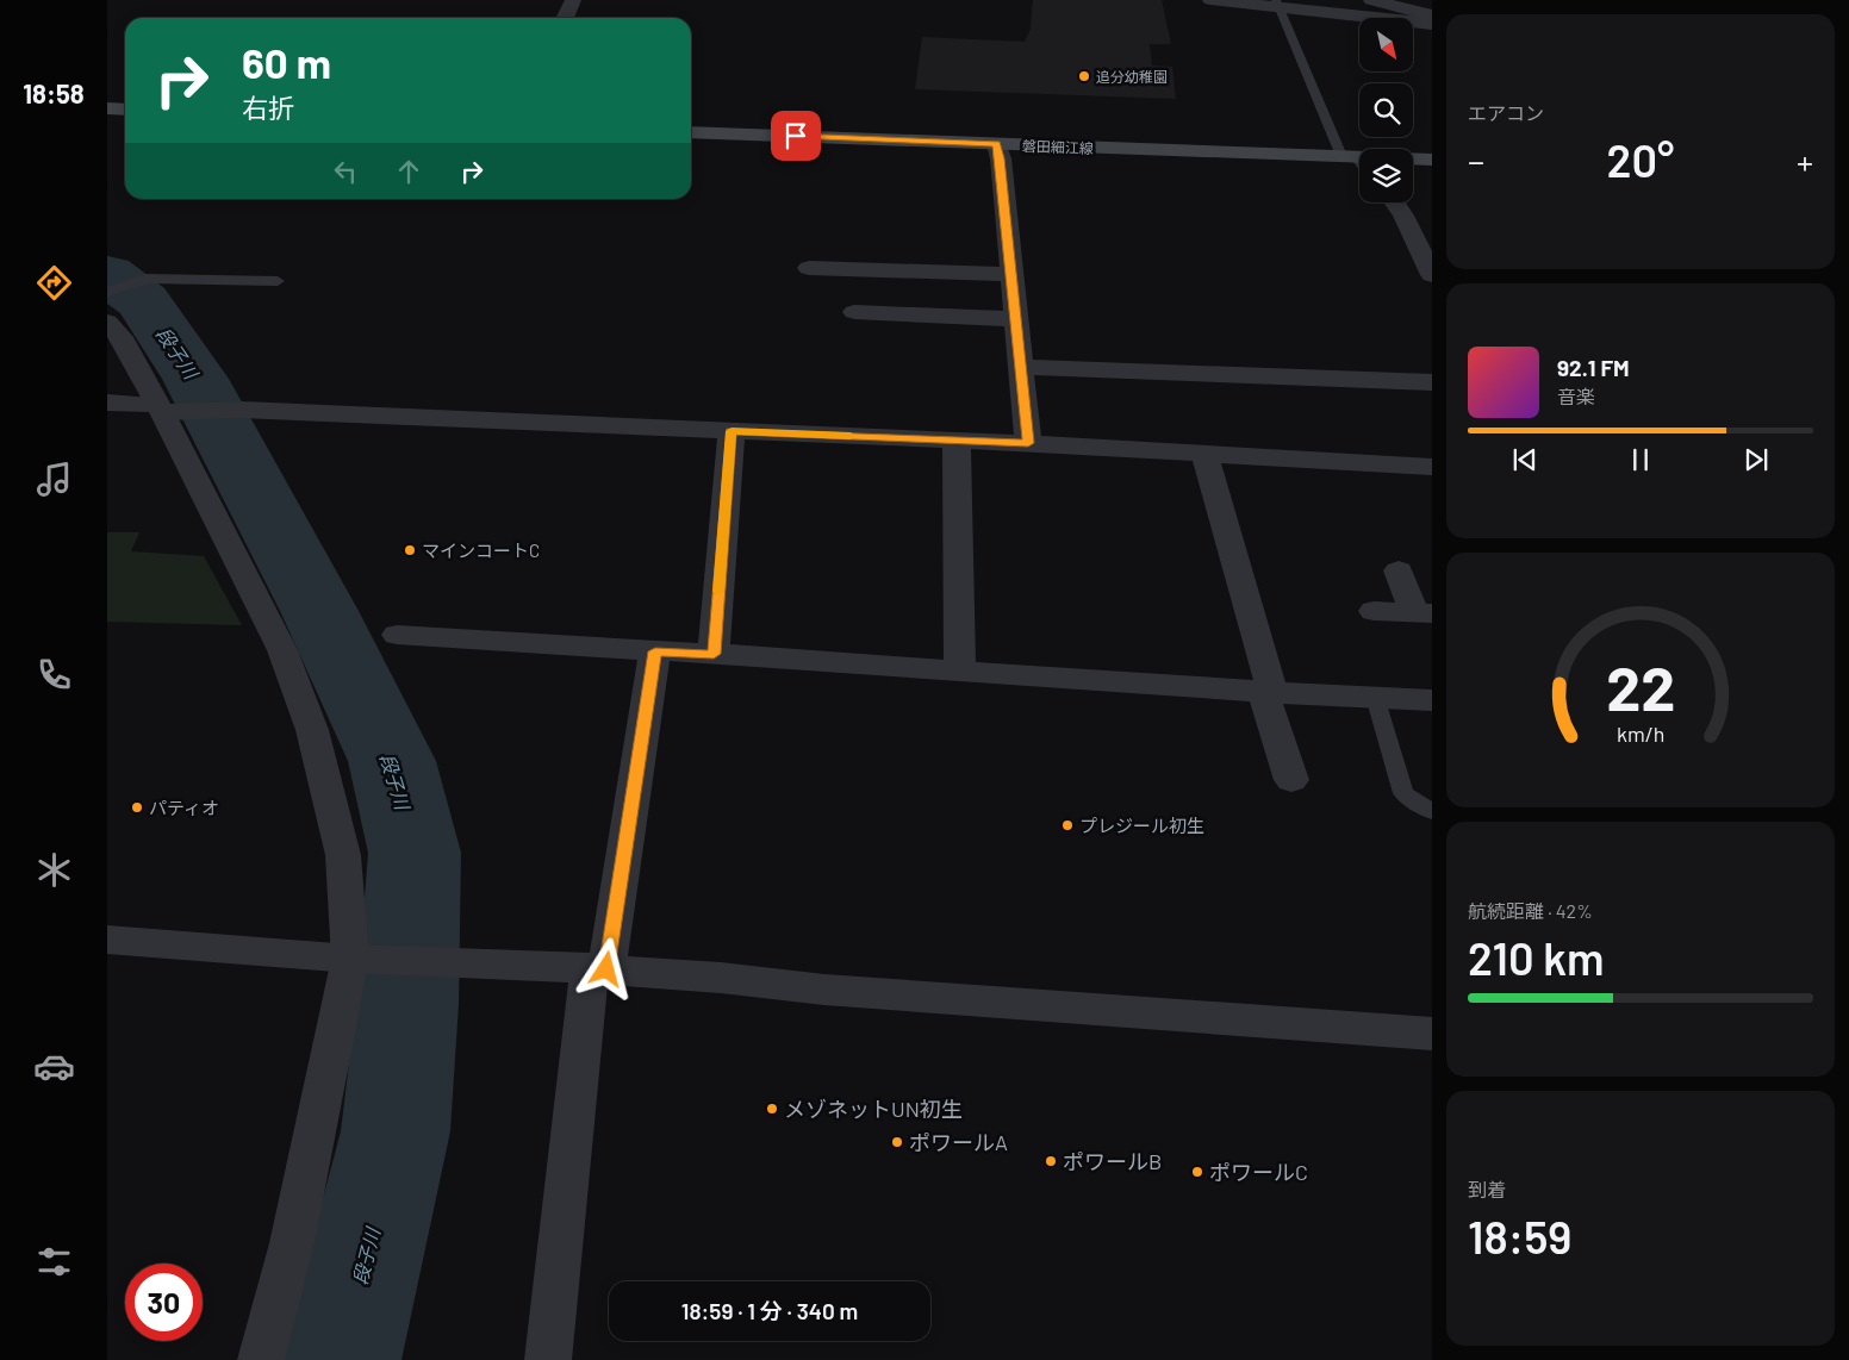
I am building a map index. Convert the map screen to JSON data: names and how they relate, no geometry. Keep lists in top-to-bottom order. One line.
{"streets":{"main road":["磐田細江線"]},"water":["段子川"],"places":["追分幼稚園","マインコートC","パティオ","プレジール初生","メゾネットUN初生","ポワールA","ポワールB","ポワールC"],"north":"bottom right","page":{"tabs":"18:58","tile":["エアコン",["航続距離 · 42%","210 km"],["到着","18:59"]],"turn":["60 m","右折"],"heat":["−","20°","+"],"song":["92.1 FM","音楽"],"limit":"30","trip":"18:59 · 1 分 · 340 m","gauge":["22","km/h"]}}
